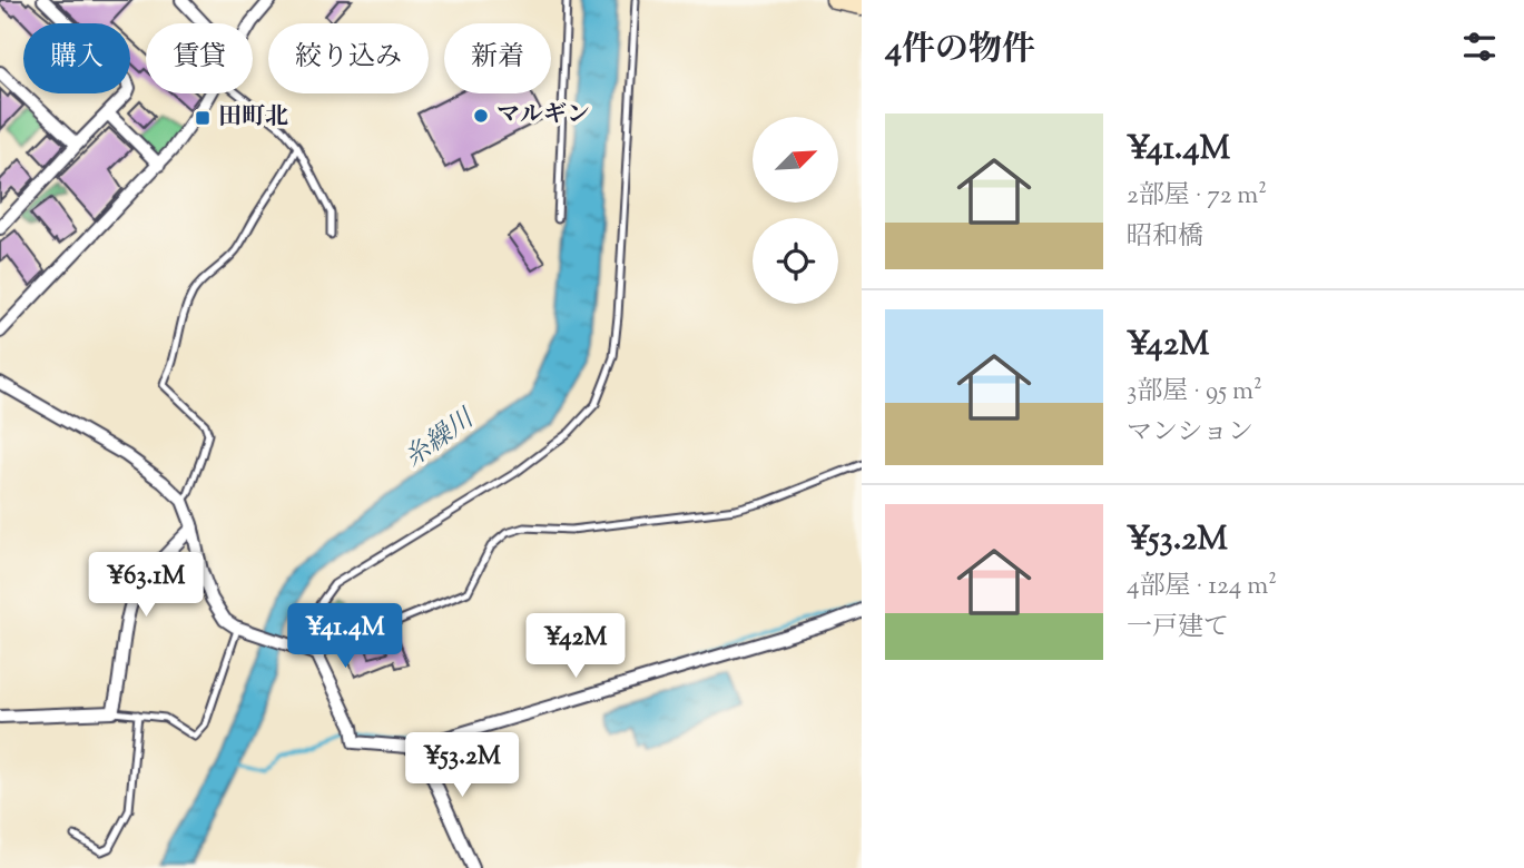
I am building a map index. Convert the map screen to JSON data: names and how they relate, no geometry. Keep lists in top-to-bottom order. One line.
{"water":["糸繰川"],"places":{"other":["マルギン"],"transit":["田町北"]},"north":"top right","page":{"heading":"4件の物件","chip":["購入","賃貸","絞り込み","新着"],"list":[{"name":"¥41.4M","note":"2部屋 · 72 m² · 昭和橋"},{"name":"¥42M","note":"3部屋 · 95 m² · マンション"},{"name":"¥53.2M","note":"4部屋 · 124 m² · 一戸建て"}],"price":["¥63.1M","¥41.4M","¥42M","¥53.2M"]}}
